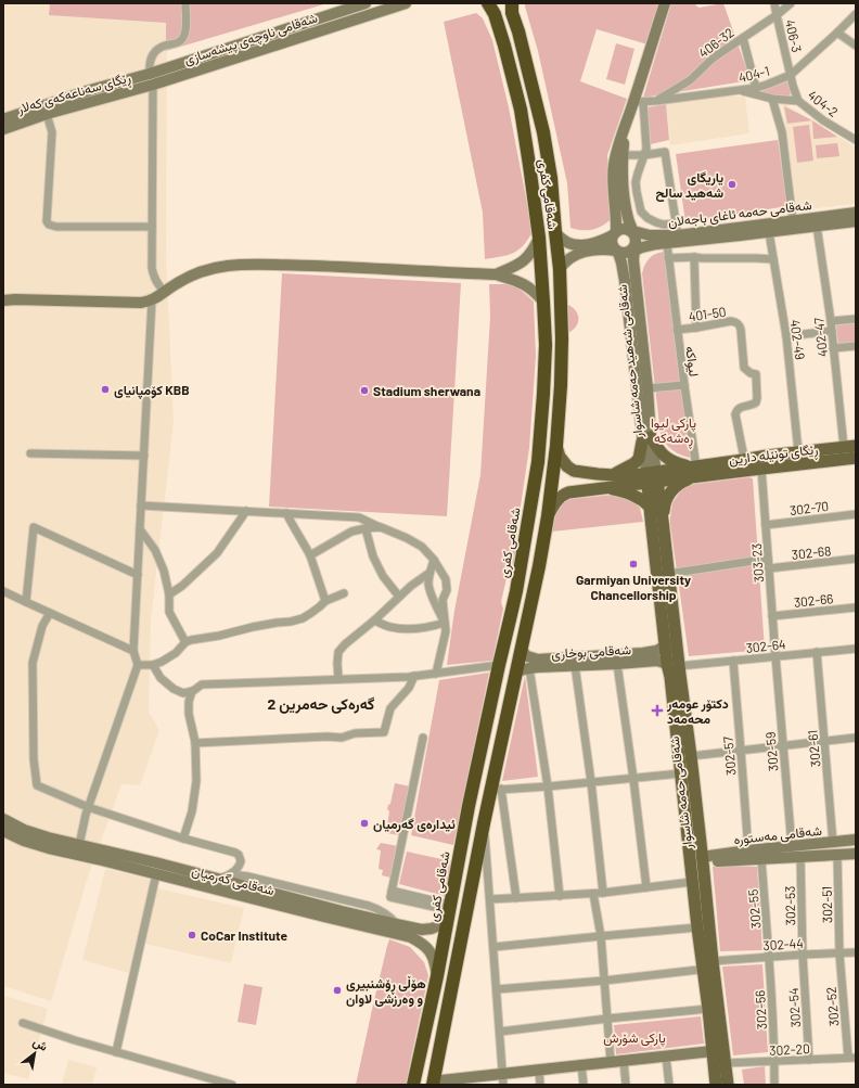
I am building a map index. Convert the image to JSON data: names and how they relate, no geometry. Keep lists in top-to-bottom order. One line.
{"streets":{"highway":["شەقامی کفری"],"main road":["شەقامی ناوچەی پیشەسازی","ڕێگای سەناعەکەی کەلار","شەقامی حەمە ئاغای باجەلان","شەقامی شەهید حەمە شاسوار","ڕێگای تونێلە دارین","شەقامی بوخاری","شەقامی حەمە شاسوار","شەقامی مەستورە","شەقامی گەرمیان"],"street":["406-3","406-32","404-1","404-2","401-50","402-47","402-49","لیواکە","302-70","302-68","303-23","302-66","302-64","302-61","302-59","302-57","302-51","302-53","302-55","302-44","302-52","302-54","302-56","302-20"]},"crossings":[["406-3","406-32"],["406-3","404-1"],["406-3","404-2"],["شەقامی ناوچەی پیشەسازی","ڕێگای سەناعەکەی کەلار"],["406-32","404-1"],["404-1","404-2"],["شەقامی کفری","شەقامی حەمە ئاغای باجەلان"],["شەقامی کفری","شەقامی بوخاری"],["شەقامی کفری","شەقامی گەرمیان"],["شەقامی حەمە ئاغای باجەلان","402-47"],["شەقامی حەمە ئاغای باجەلان","402-49"],["شەقامی حەمە ئاغای باجەلان","شەقامی شەهید حەمە شاسوار"],["شەقامی حەمە ئاغای باجەلان","لیواکە"],["401-50","لیواکە"],["شەقامی شەهید حەمە شاسوار","شەقامی حەمە شاسوار"],["لیواکە","ڕێگای تونێلە دارین"],["ڕێگای تونێلە دارین","303-23"],["302-70","303-23"],["302-68","303-23"],["303-23","302-66"],["303-23","302-64"],["303-23","302-59"],["302-64","شەقامی بوخاری"],["302-64","302-61"],["302-64","302-59"],["302-64","302-57"],["302-64","شەقامی حەمە شاسوار"],["شەقامی بوخاری","شەقامی حەمە شاسوار"],["302-61","شەقامی مەستورە"],["302-59","شەقامی مەستورە"],["302-57","شەقامی مەستورە"],["شەقامی حەمە شاسوار","شەقامی مەستورە"],["شەقامی حەمە شاسوار","302-44"],["شەقامی حەمە شاسوار","302-20"],["شەقامی مەستورە","302-51"],["شەقامی مەستورە","302-53"],["شەقامی مەستورە","302-55"],["302-51","302-44"],["302-51","302-52"],["302-53","302-44"],["302-53","302-54"],["302-55","302-44"],["302-55","302-56"],["302-44","302-52"],["302-44","302-54"],["302-44","302-56"],["302-52","302-20"],["302-54","302-20"],["302-56","302-20"]],"districts":["گەرەکی حەمرین 2"],"parks":["پارکی لیوا ڕەشەکە","پارکی شۆرش"],"places":{"other":["یاریگای شەهید سالح","کۆمپانیای KBB","Stadium sherwana","Garmiyan University Chancellorship","ئیدارەی گەرمیان","CoCar Institute","هۆڵی ڕۆشنبیری و وەرزشی لاوان"],"health":["دکتۆر عومەر محەمەد"]},"north":"top right"}
